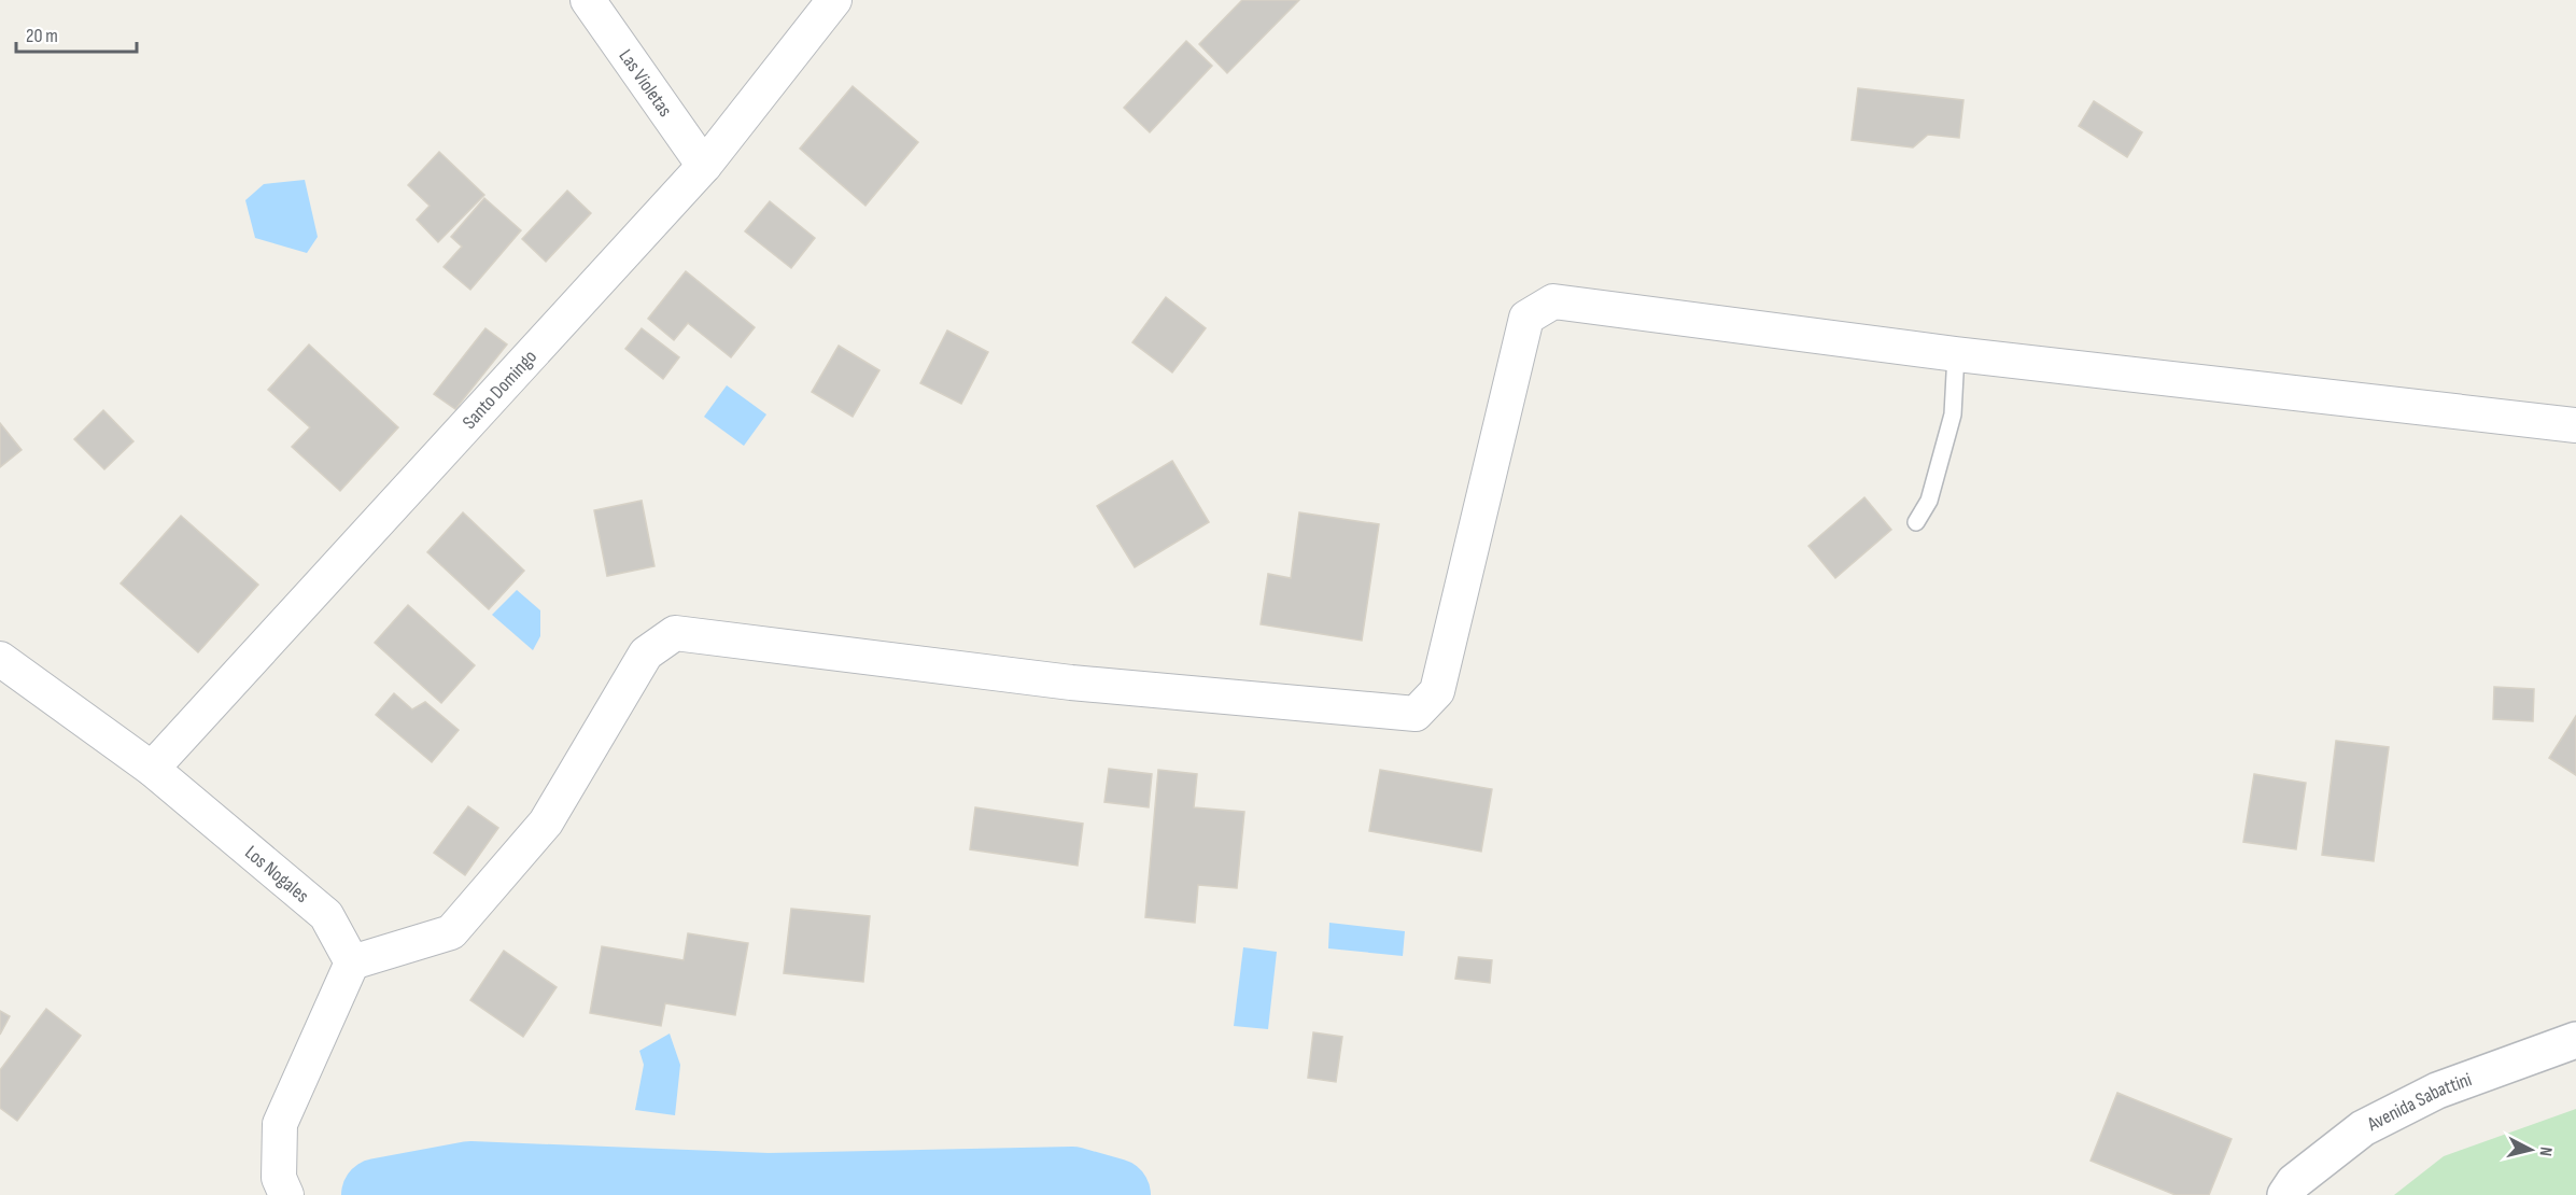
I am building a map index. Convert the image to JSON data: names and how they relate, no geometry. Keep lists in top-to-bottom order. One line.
{"streets":{"street":["Las Violetas","Santo Domingo","Los Nogales","Avenida Sabattini"]},"crossings":[["Las Violetas","Santo Domingo"],["Santo Domingo","Los Nogales"]],"scale_bar":"20 m","north":"right"}
